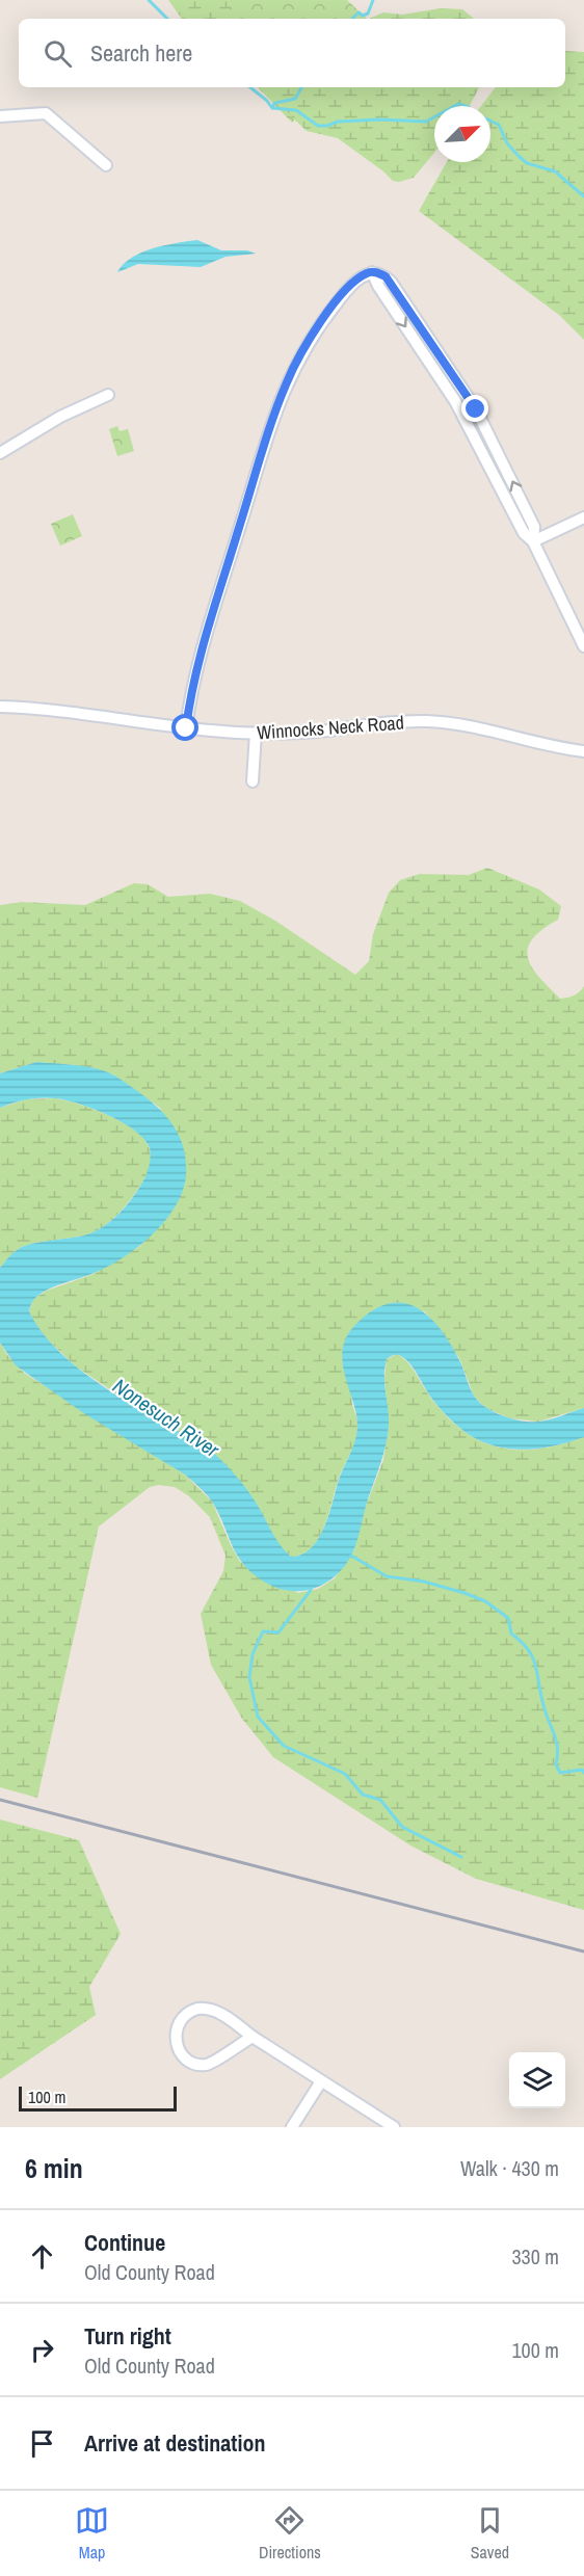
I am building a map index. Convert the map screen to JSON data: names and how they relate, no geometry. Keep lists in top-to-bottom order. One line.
{"streets":{"street":["Winnocks Neck Road"]},"water":["Nonesuch River"],"scale_bar":"100 m","north":"top right","page":{"search":"Search here","scale":"100 m","heading":["6 min","Walk · 430 m"],"list":[["Continue","Old County Road","330 m"],["Turn right","Old County Road","100 m"],"Arrive at destination"],"nav":["Map","Directions","Saved"]}}
